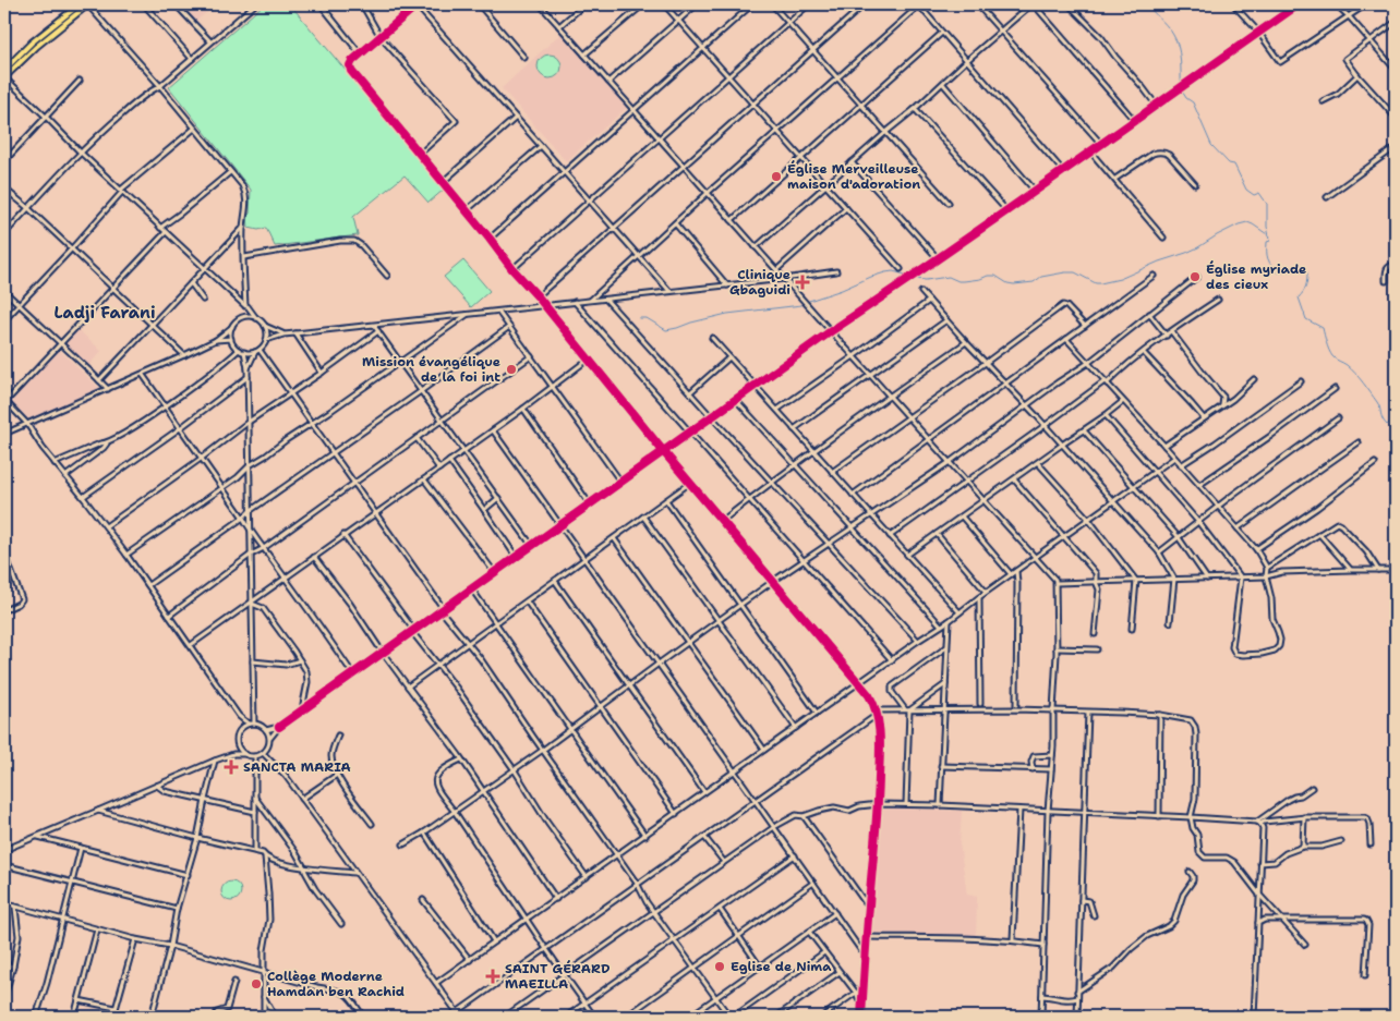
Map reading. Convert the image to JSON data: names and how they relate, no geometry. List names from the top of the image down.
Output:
{
  "districts": ["Ladji Farani"],
  "places": {
    "other": [
      "Église Merveilleuse maison d'adoration",
      "Église myriade des cieux",
      "Mission évangélique de la foi int",
      "Eglise de Nima",
      "Collège Moderne Hamdan ben Rachid"
    ],
    "health": ["Clinique Gbaguidi", "SANCTA MARIA", "SAINT GÉRARD MAEILLA"]
  }
}
